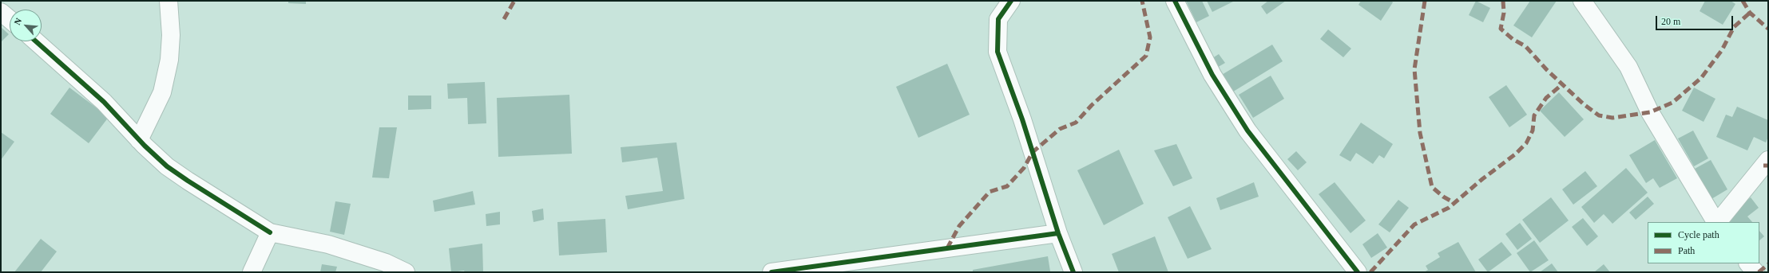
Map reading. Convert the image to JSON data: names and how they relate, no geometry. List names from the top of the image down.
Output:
{
  "legend": ["Cycle path", "Path"],
  "scale_bar": "20 m",
  "north": "top left"
}
